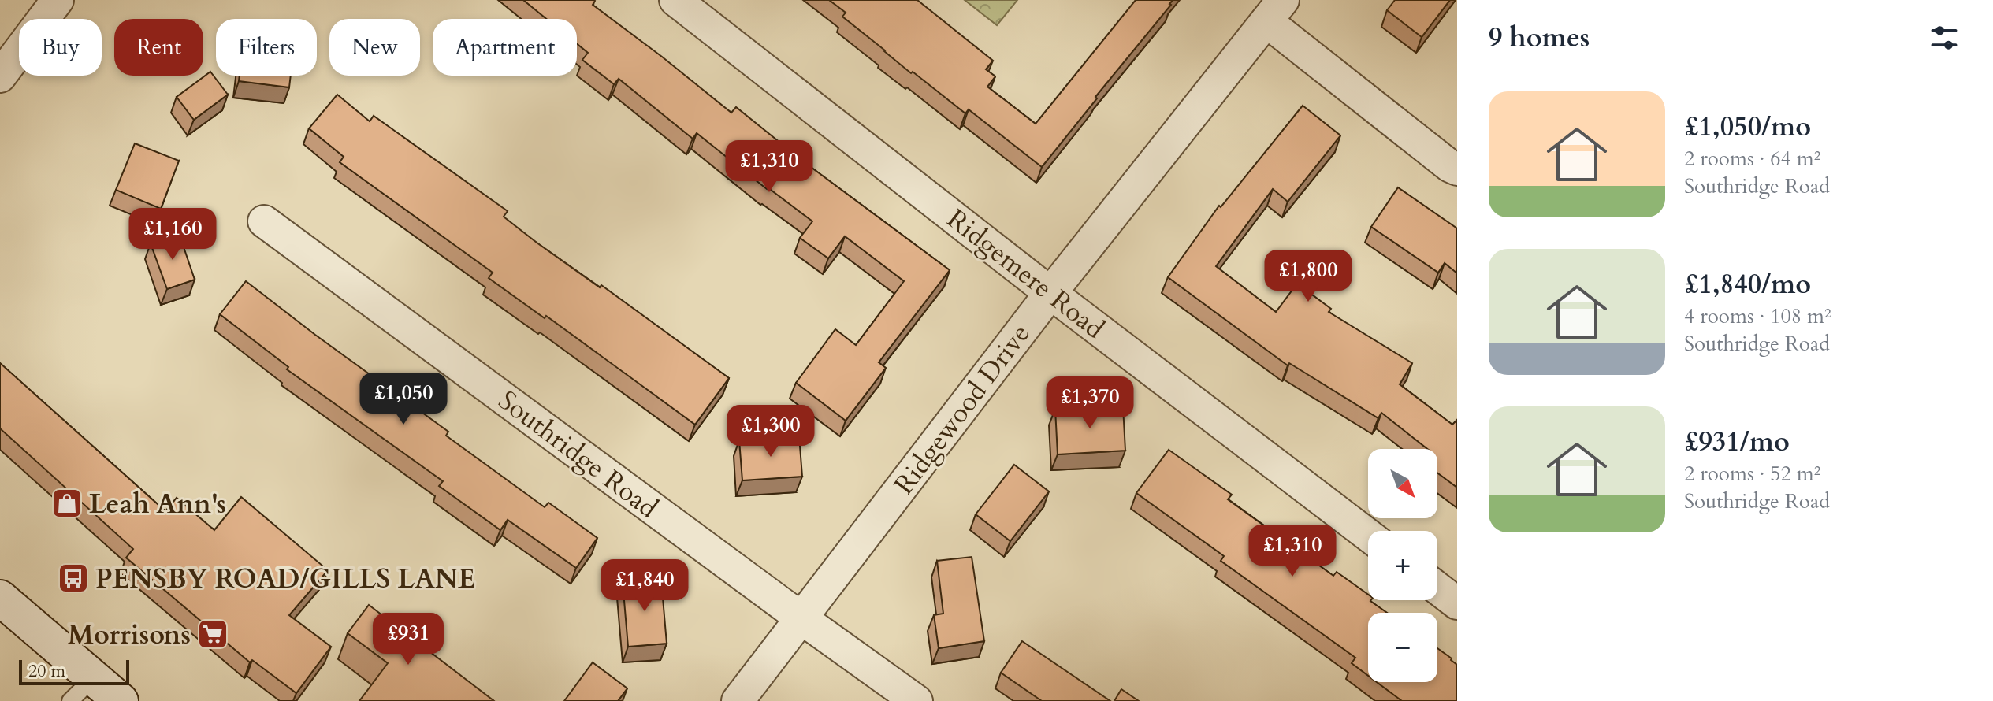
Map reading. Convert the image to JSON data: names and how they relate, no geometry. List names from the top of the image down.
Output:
{
  "streets": {
    "street": ["Ridgemere Road", "Ridgewood Drive", "Southridge Road"]
  },
  "crossings": [
    ["Ridgemere Road", "Ridgewood Drive"],
    ["Ridgewood Drive", "Southridge Road"]
  ],
  "places": {
    "shop": ["Leah Ann's"],
    "bus stop": ["PENSBY ROAD/GILLS LANE"],
    "supermarket": ["Morrisons"]
  },
  "scale_bar": "20 m",
  "north": "bottom right",
  "page": {
    "heading": "9 homes",
    "chip": [
      "Buy",
      "Rent",
      "Filters",
      "New",
      "Apartment"
    ],
    "list": [
      {
        "name": "£1,050/mo",
        "note": "2 rooms · 64 m² · Southridge Road"
      },
      {
        "name": "£1,840/mo",
        "note": "4 rooms · 108 m² · Southridge Road"
      },
      {
        "name": "£931/mo",
        "note": "2 rooms · 52 m² · Southridge Road"
      }
    ],
    "price": [
      "£1,310",
      "£1,160",
      "£1,800",
      "£1,050",
      "£1,370",
      "£1,300",
      "£1,310",
      "£1,840",
      "£931"
    ],
    "map_buttons": ["+", "−"],
    "scale": "20 m"
  }
}
